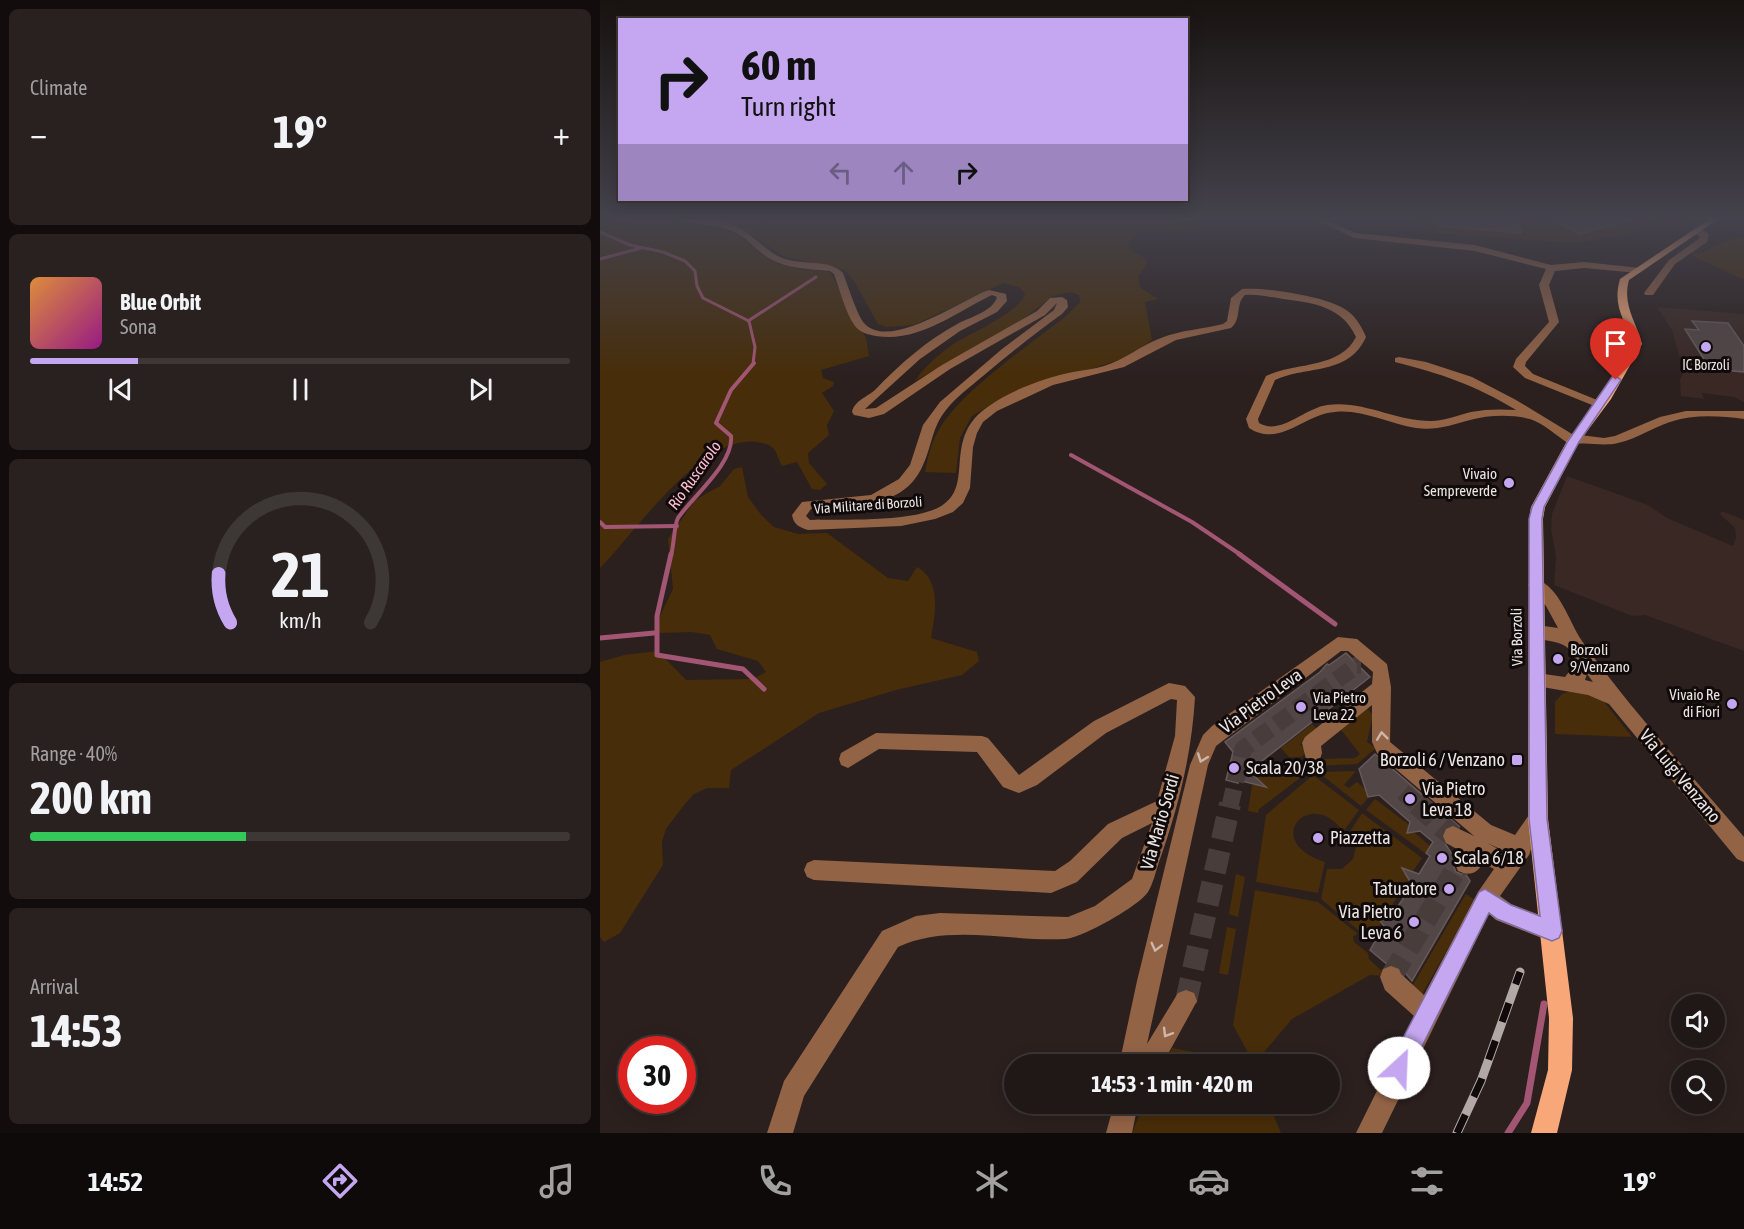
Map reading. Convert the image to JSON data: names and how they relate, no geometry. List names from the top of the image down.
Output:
{
  "streets": {
    "main road": ["Via Borzoli"],
    "street": [
      "Via Militare di Borzoli",
      "Via Pietro Leva",
      "Via Luigi Venzano",
      "Via Mario Sordi"
    ]
  },
  "crossings": [
    ["Via Borzoli", "Via Luigi Venzano"]
  ],
  "one_way": ["Via Pietro Leva"],
  "water": ["Rio Ruscarolo"],
  "places": {
    "other": [
      "IC Borzoli",
      "Vivaio Sempreverde",
      "Borzoli 9/Venzano",
      "Vivaio Re di Fiori",
      "Via Pietro Leva 22",
      "Scala 20/38",
      "Via Pietro Leva 18",
      "Piazzetta",
      "Scala 6/18",
      "Tatuatore",
      "Via Pietro Leva 6"
    ],
    "transit": ["Borzoli 6 / Venzano"]
  },
  "page": {
    "tile": [
      "Climate",
      ["Range · 40%", "200 km"],
      ["Arrival", "14:53"]
    ],
    "turn": ["60 m", "Turn right"],
    "heat": ["−", "19°", "+"],
    "song": ["Blue Orbit", "Sona"],
    "limit": "30",
    "trip": "14:53 · 1 min · 420 m",
    "tabs": ["14:52", "19°"],
    "gauge": ["21", "km/h"]
  }
}
